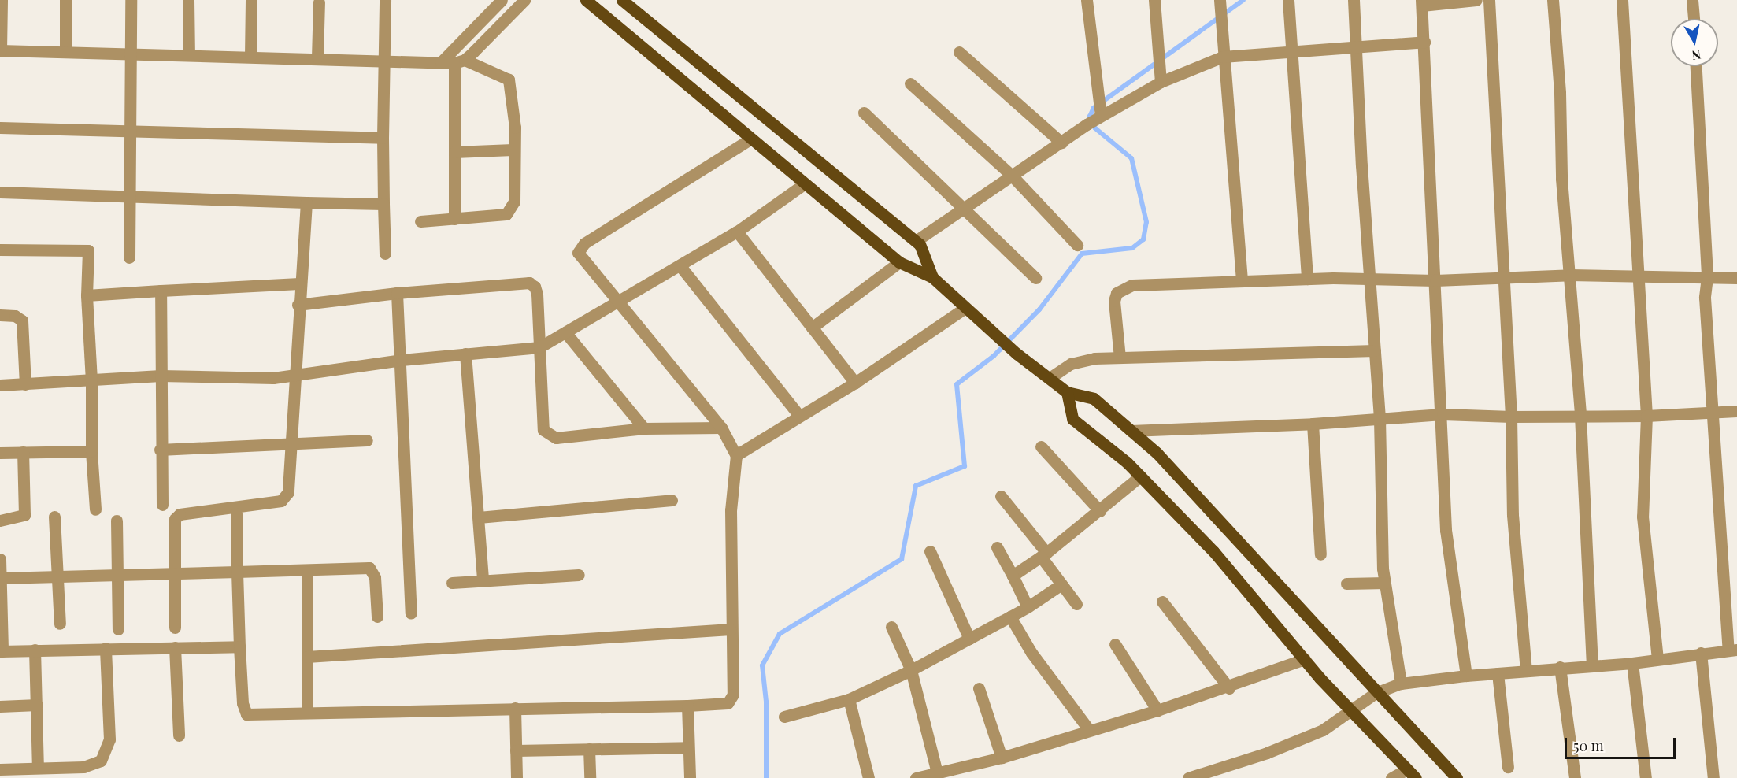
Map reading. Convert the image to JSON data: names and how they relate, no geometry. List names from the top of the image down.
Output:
{
  "scale_bar": "50 m",
  "north": "bottom"
}
